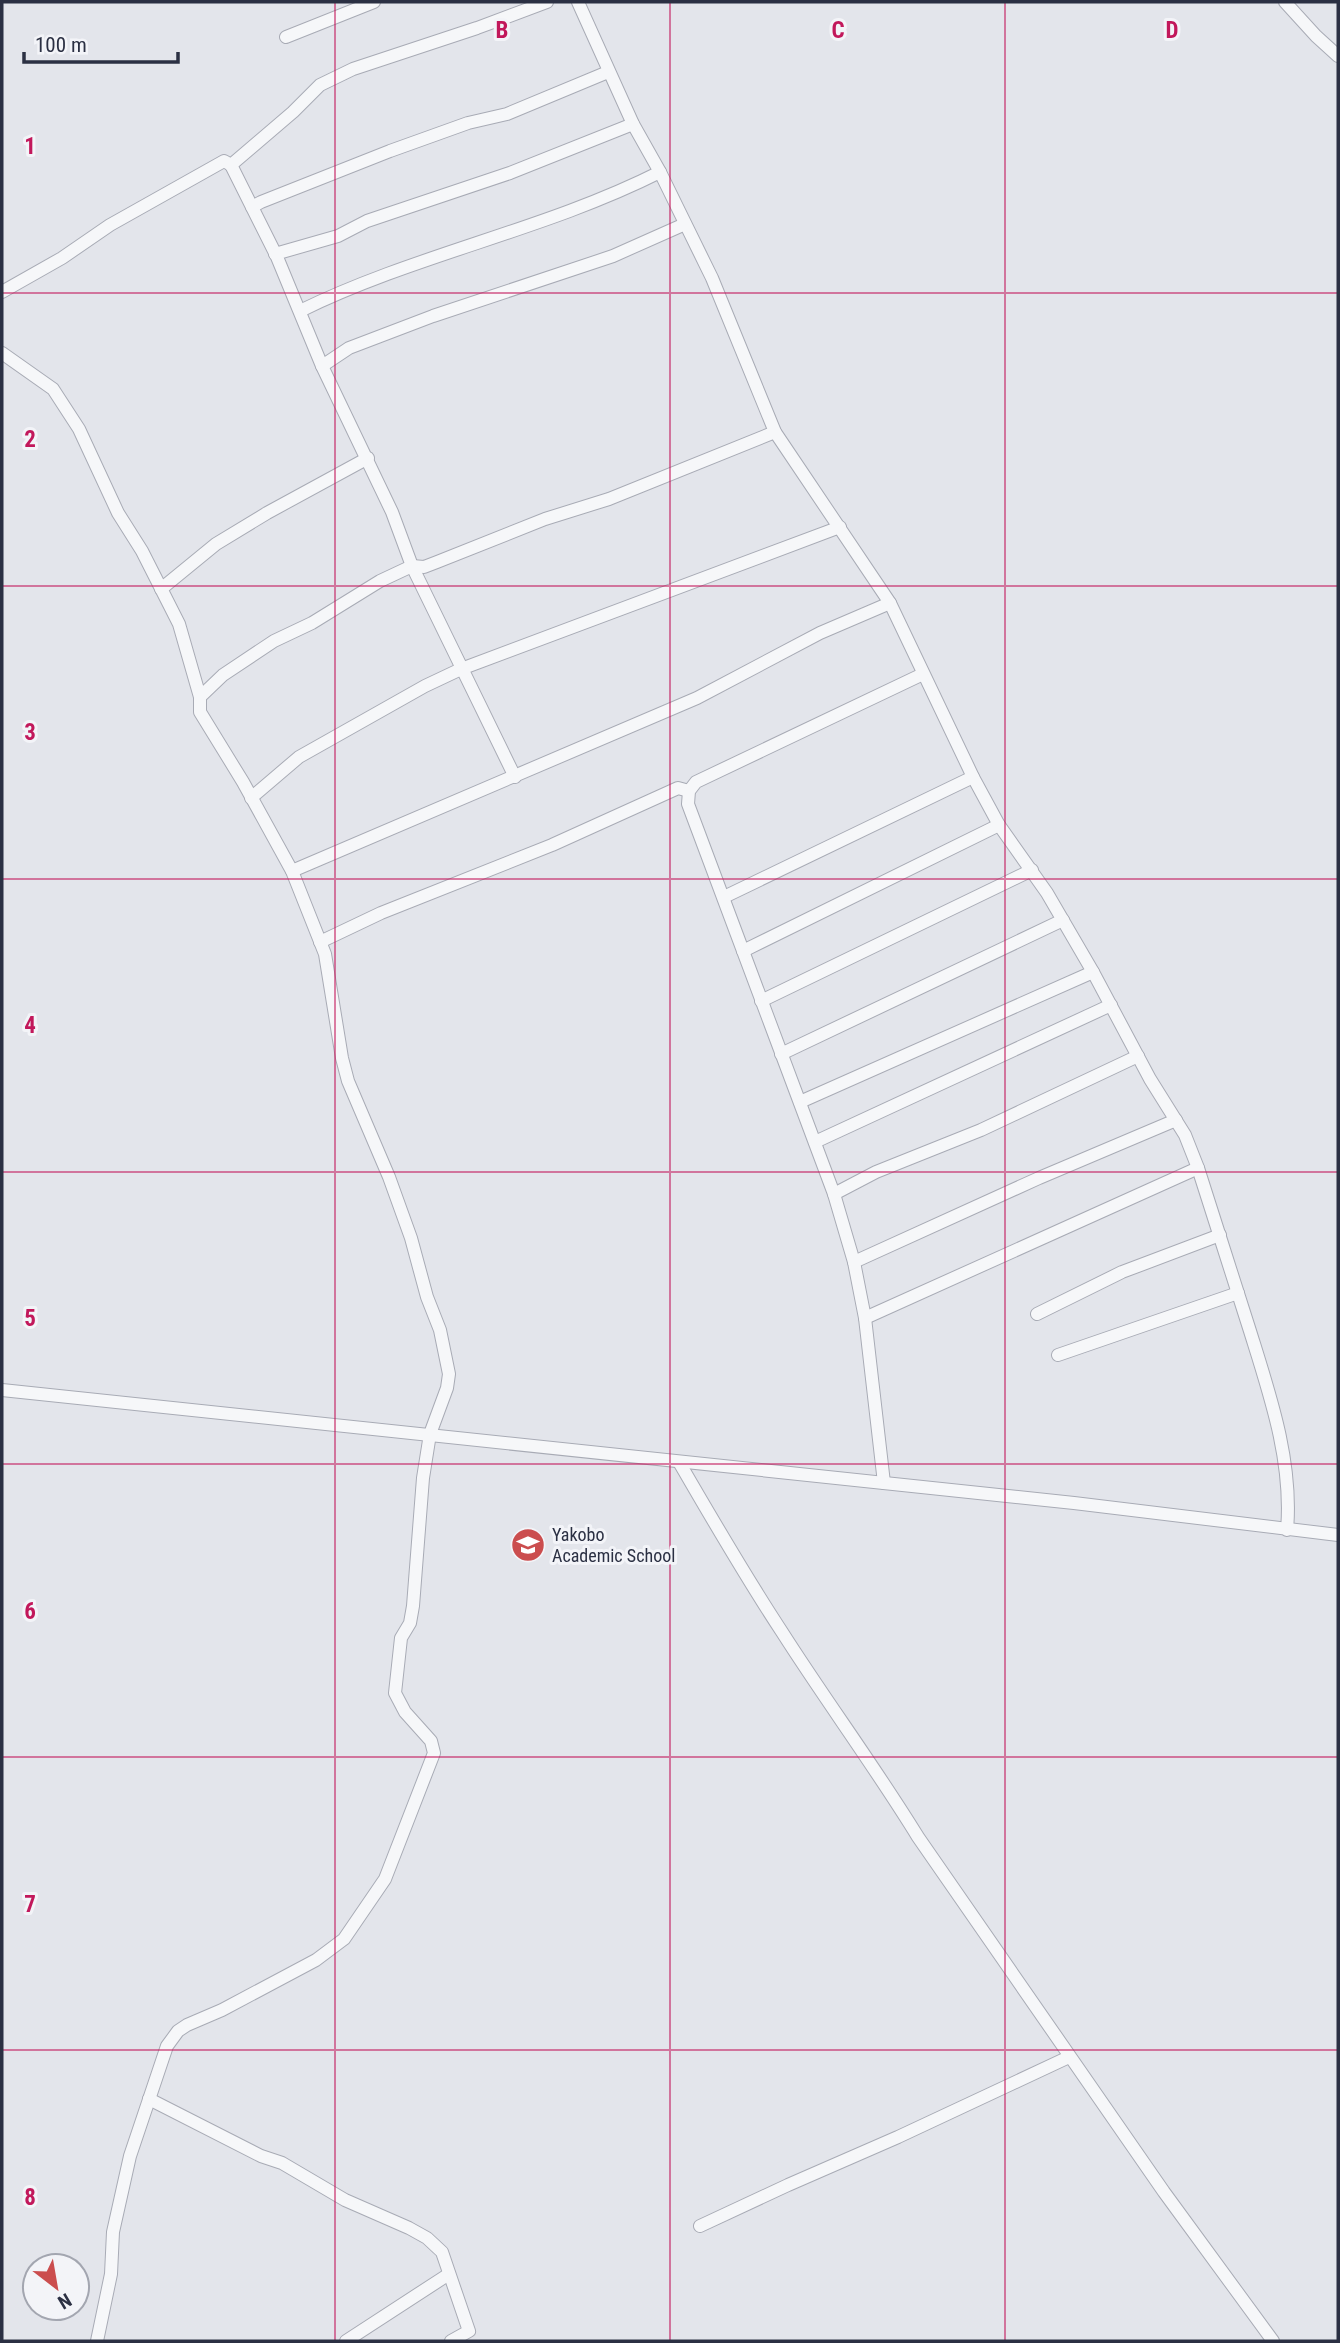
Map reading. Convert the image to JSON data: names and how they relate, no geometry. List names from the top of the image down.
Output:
{
  "places": {
    "school or university": ["Yakobo Academic School"]
  },
  "scale_bar": "100 m",
  "north": "bottom right",
  "grid": {
    "columns": ["B", "C", "D"],
    "rows": [
      "1",
      "2",
      "3",
      "4",
      "5",
      "6",
      "7",
      "8"
    ]
  }
}
